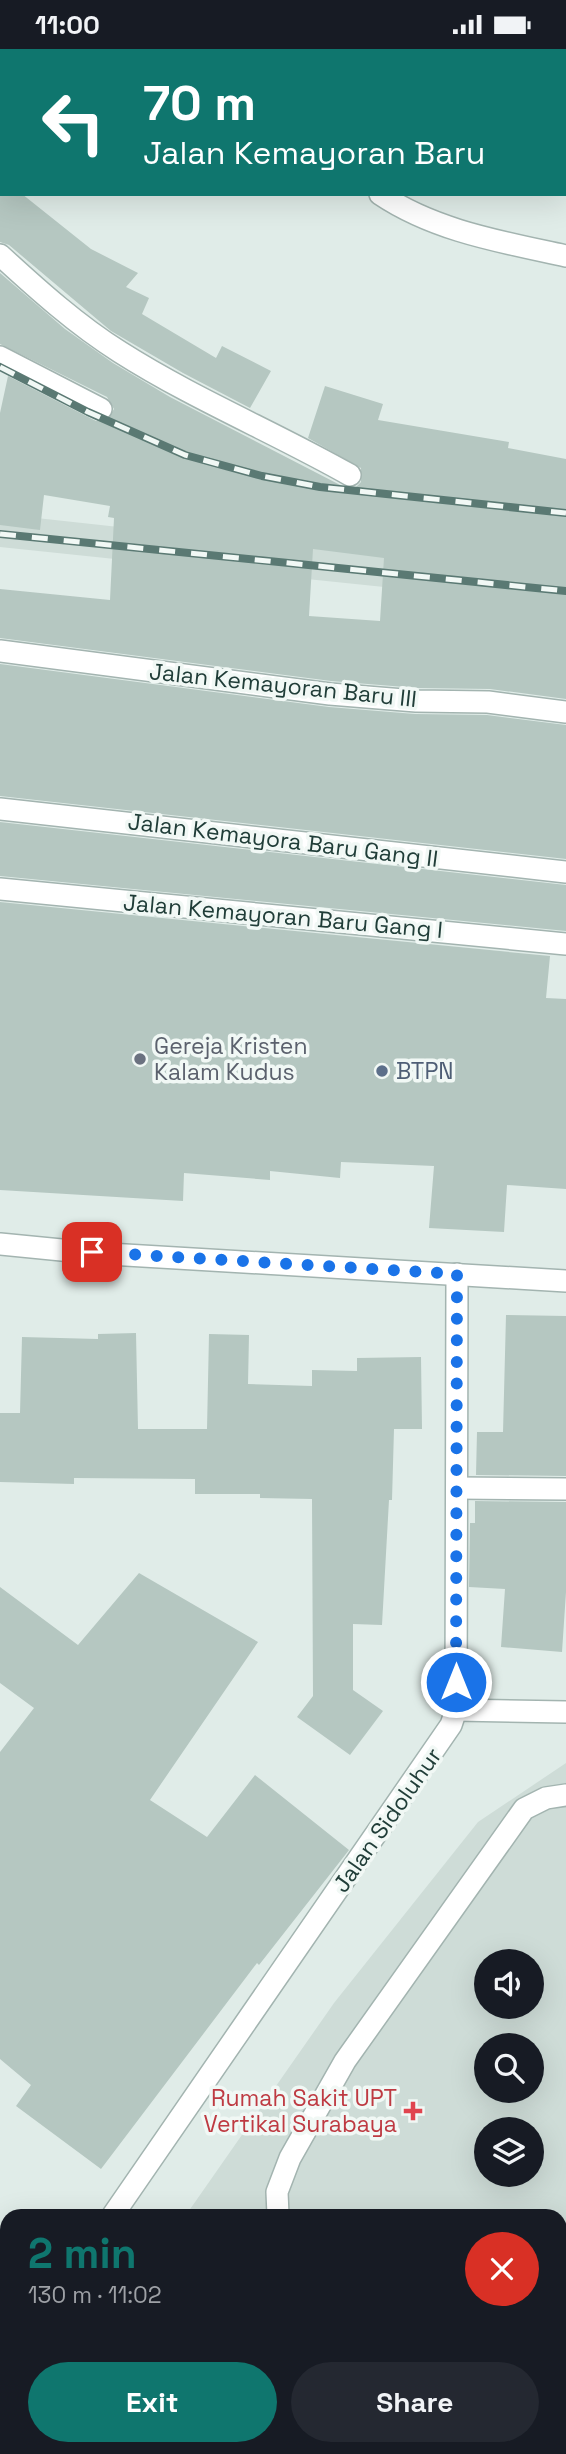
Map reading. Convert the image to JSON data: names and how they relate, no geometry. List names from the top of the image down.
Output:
{
  "streets": {
    "street": [
      "Jalan Kemayoran Baru III",
      "Jalan Kemayora Baru Gang II",
      "Jalan Kemayoran Baru Gang I",
      "Jalan Sidoluhur"
    ]
  },
  "places": {
    "other": ["Gereja Kristen Kalam Kudus", "BTPN"],
    "health": ["Rumah Sakit UPT Vertikal Surabaya"]
  },
  "page": {
    "status": "11:00",
    "turn": ["70 m", "Jalan Kemayoran Baru"],
    "heading": ["2 min", "130 m · 11:02"],
    "buttons": ["Exit", "Share"]
  }
}
